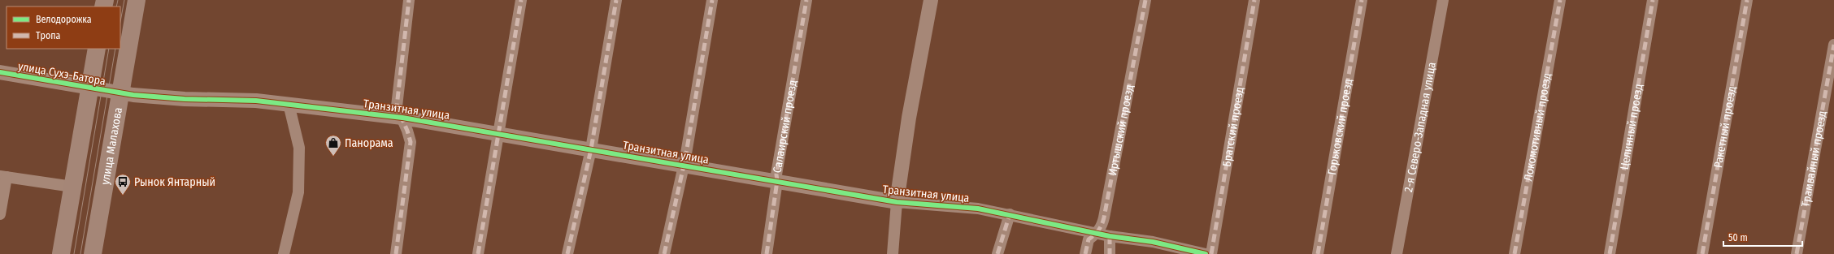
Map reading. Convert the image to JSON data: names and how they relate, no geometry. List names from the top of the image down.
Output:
{
  "streets": {
    "main road": ["улица Малахова"],
    "street": [
      "улица Сухэ-Батора",
      "Транзитная улица",
      "Салаирский проезд",
      "Братский проезд",
      "Горьковский проезд",
      "Локомотивный проезд",
      "Ракетный проезд",
      "2-я Северо-Западная улица",
      "Целинный проезд",
      "Иртышский проезд",
      "Трамвайный проезд"
    ]
  },
  "crossings": [
    ["улица Сухэ-Батора", "Транзитная улица"],
    ["улица Сухэ-Батора", "улица Малахова"],
    ["Транзитная улица", "Салаирский проезд"],
    ["Транзитная улица", "Иртышский проезд"],
    ["Транзитная улица", "улица Малахова"]
  ],
  "places": {
    "shop": ["Панорама"],
    "bus stop": ["Рынок Янтарный"]
  },
  "legend": ["Велодорожка", "Тропа"],
  "scale_bar": "50 m"
}
